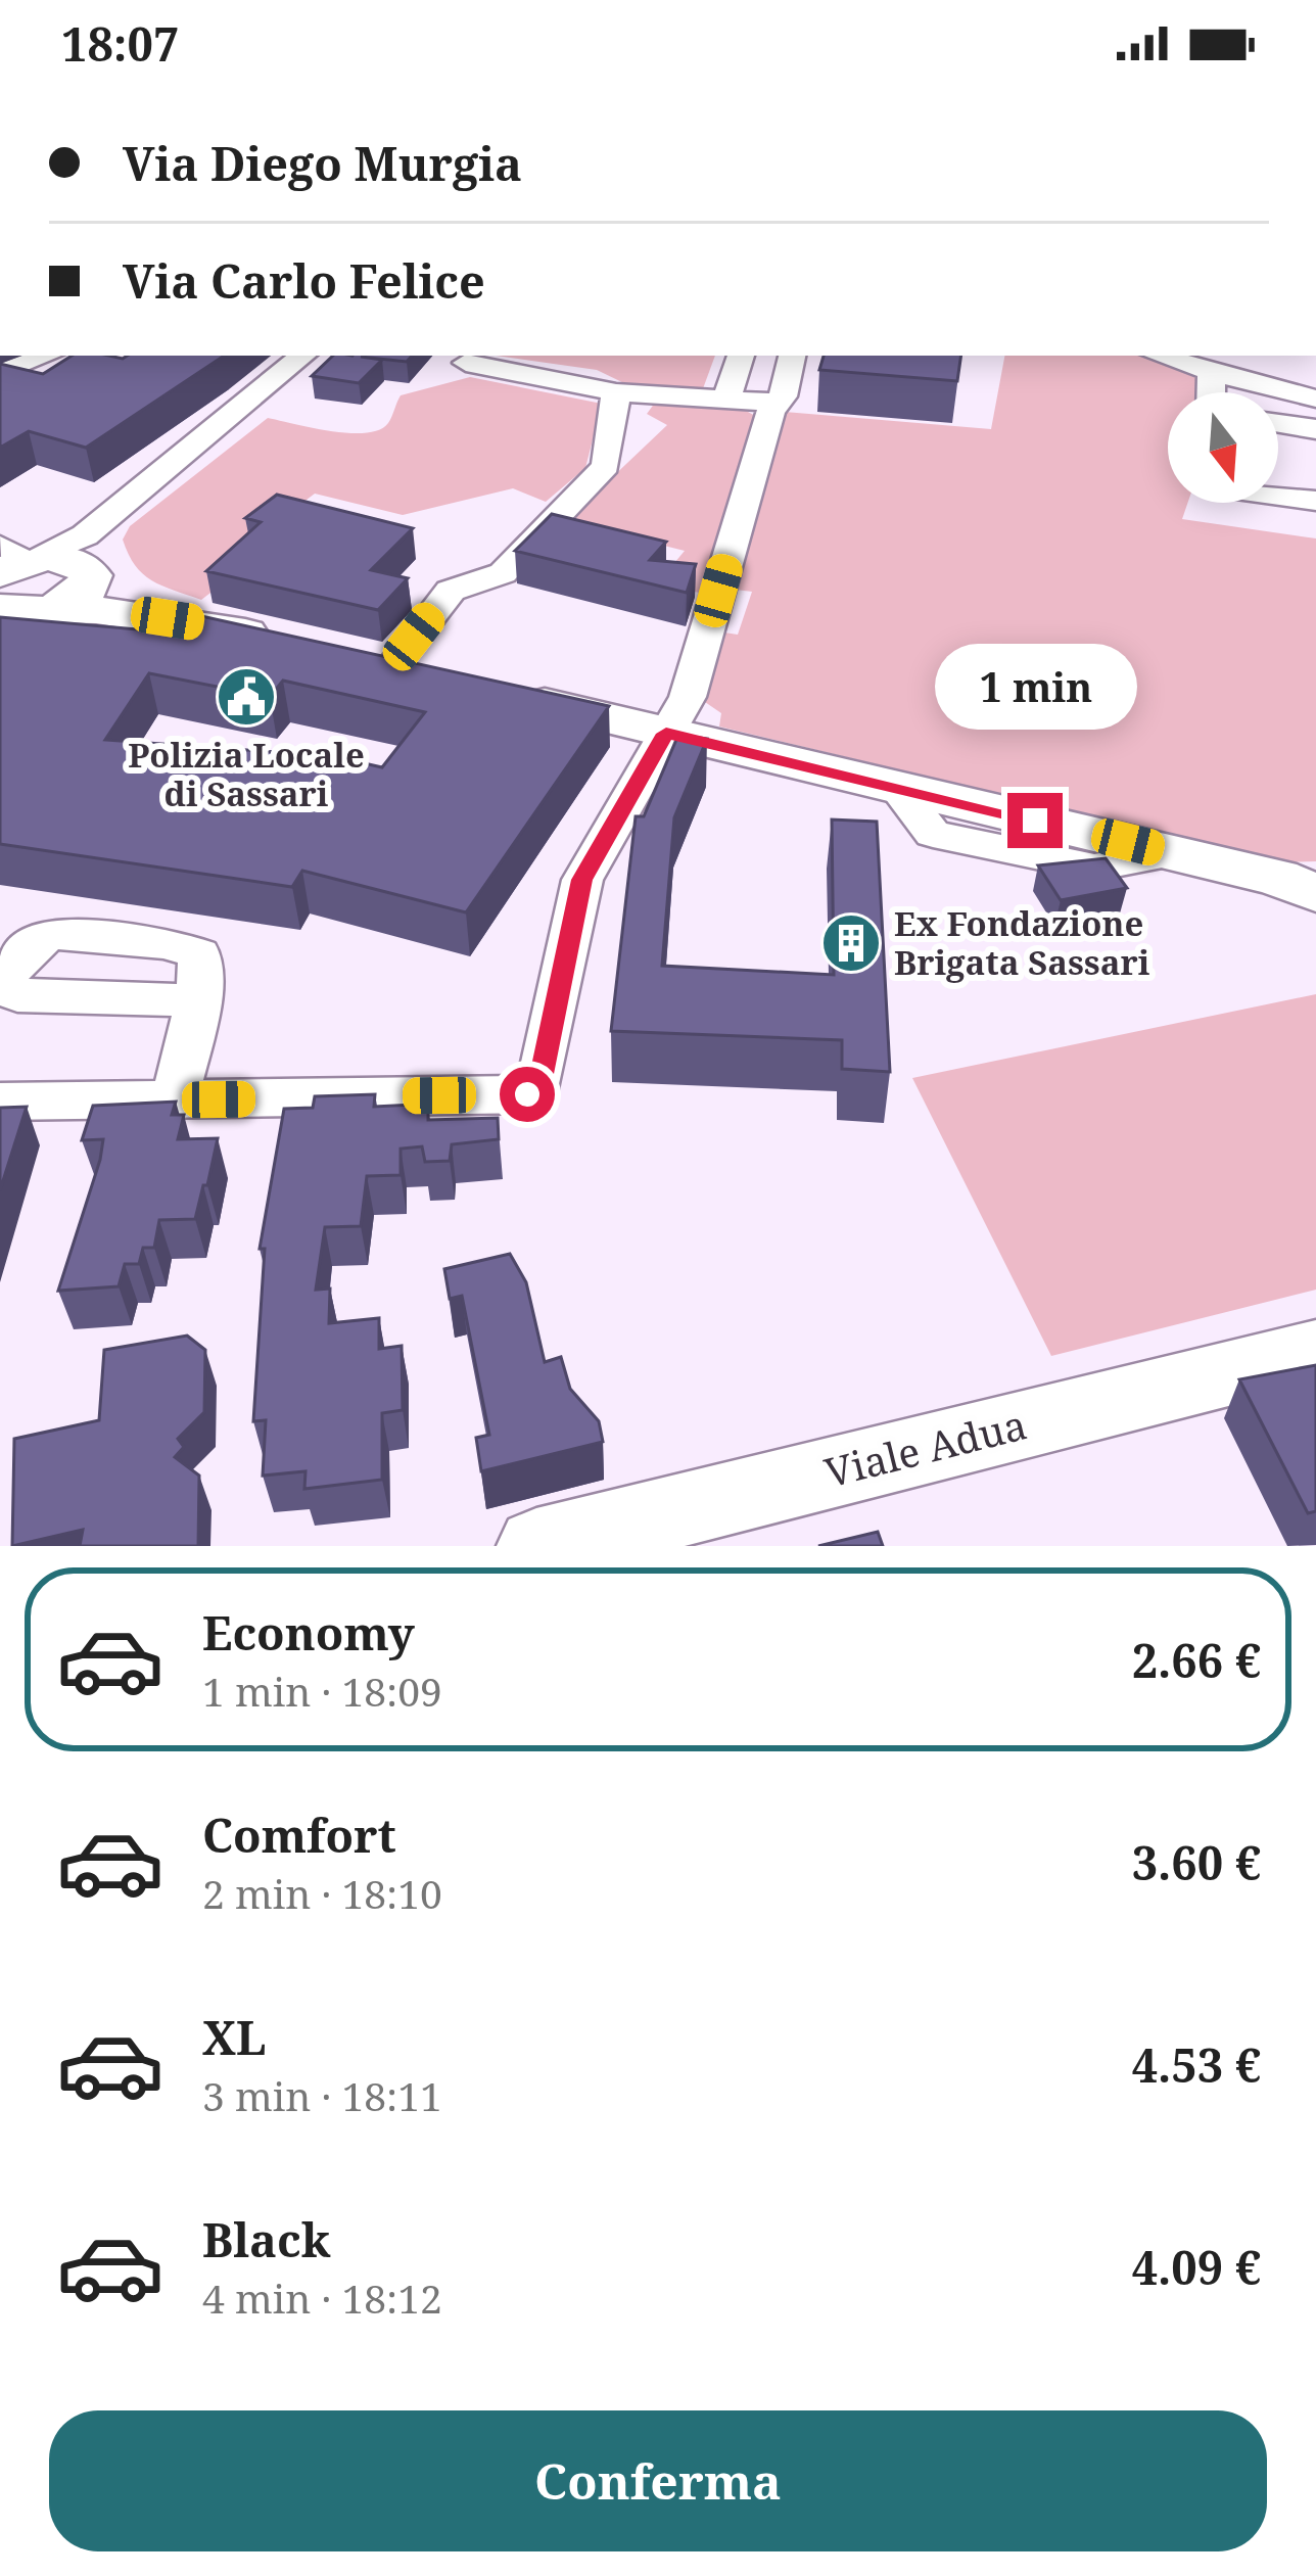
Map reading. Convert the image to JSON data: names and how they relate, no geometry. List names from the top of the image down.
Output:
{
  "streets": {
    "main road": ["Viale Adua"]
  },
  "places": {
    "public building": ["Polizia Locale di Sassari"],
    "building": ["Ex Fondazione Brigata Sassari"]
  },
  "north": "bottom",
  "page": {
    "status": "18:07",
    "banner": ["Via Diego Murgia", "Via Carlo Felice"],
    "bubble": "1 min",
    "list": [
      {
        "name": "Economy",
        "note": "1 min · 18:09",
        "value": "2.66 €"
      },
      {
        "name": "Comfort",
        "note": "2 min · 18:10",
        "value": "3.60 €"
      },
      {
        "name": "XL",
        "note": "3 min · 18:11",
        "value": "4.53 €"
      },
      {
        "name": "Black",
        "note": "4 min · 18:12",
        "value": "4.09 €"
      }
    ],
    "buttons": "Conferma"
  }
}
